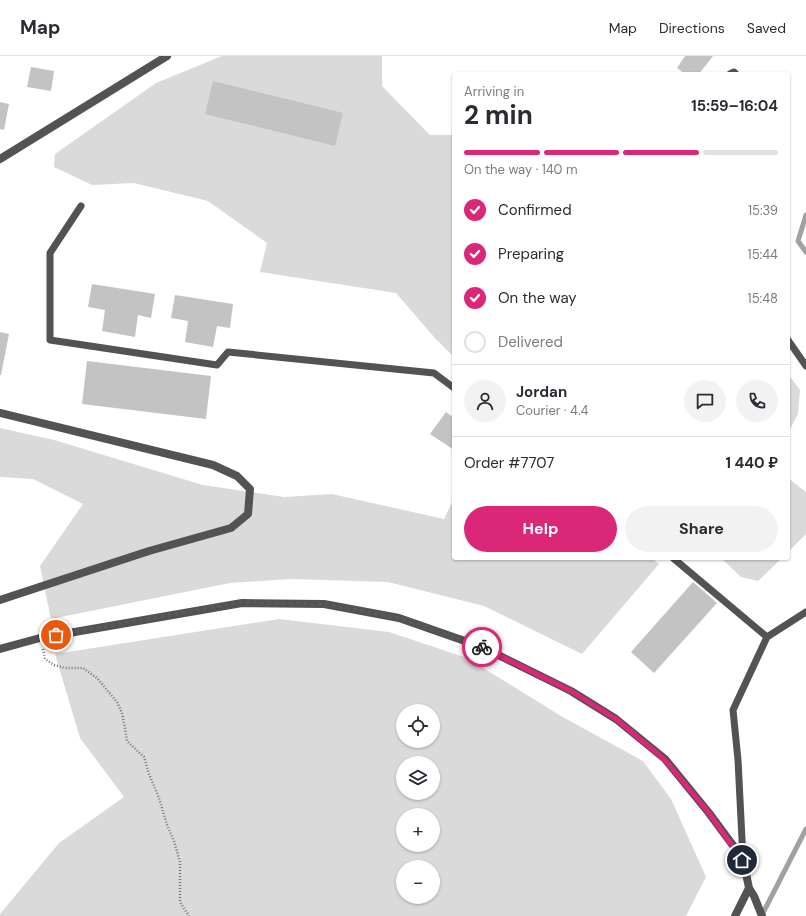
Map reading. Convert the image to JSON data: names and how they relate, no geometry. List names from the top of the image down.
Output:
{
  "page": {
    "header": "Map",
    "nav": ["Map", "Directions", "Saved"],
    "heading": ["2 min", "Arriving in", "15:59–16:04"],
    "panel": [
      "Jordan",
      "Courier · 4.4",
      "Order #7707",
      "1 440 ₽"
    ],
    "bar": "On the way · 140 m",
    "list": [
      ["Confirmed", "15:39"],
      ["Preparing", "15:44"],
      ["On the way", "15:48"],
      "Delivered"
    ],
    "buttons": ["Help", "Share"],
    "map_buttons": ["+", "−"]
  }
}
